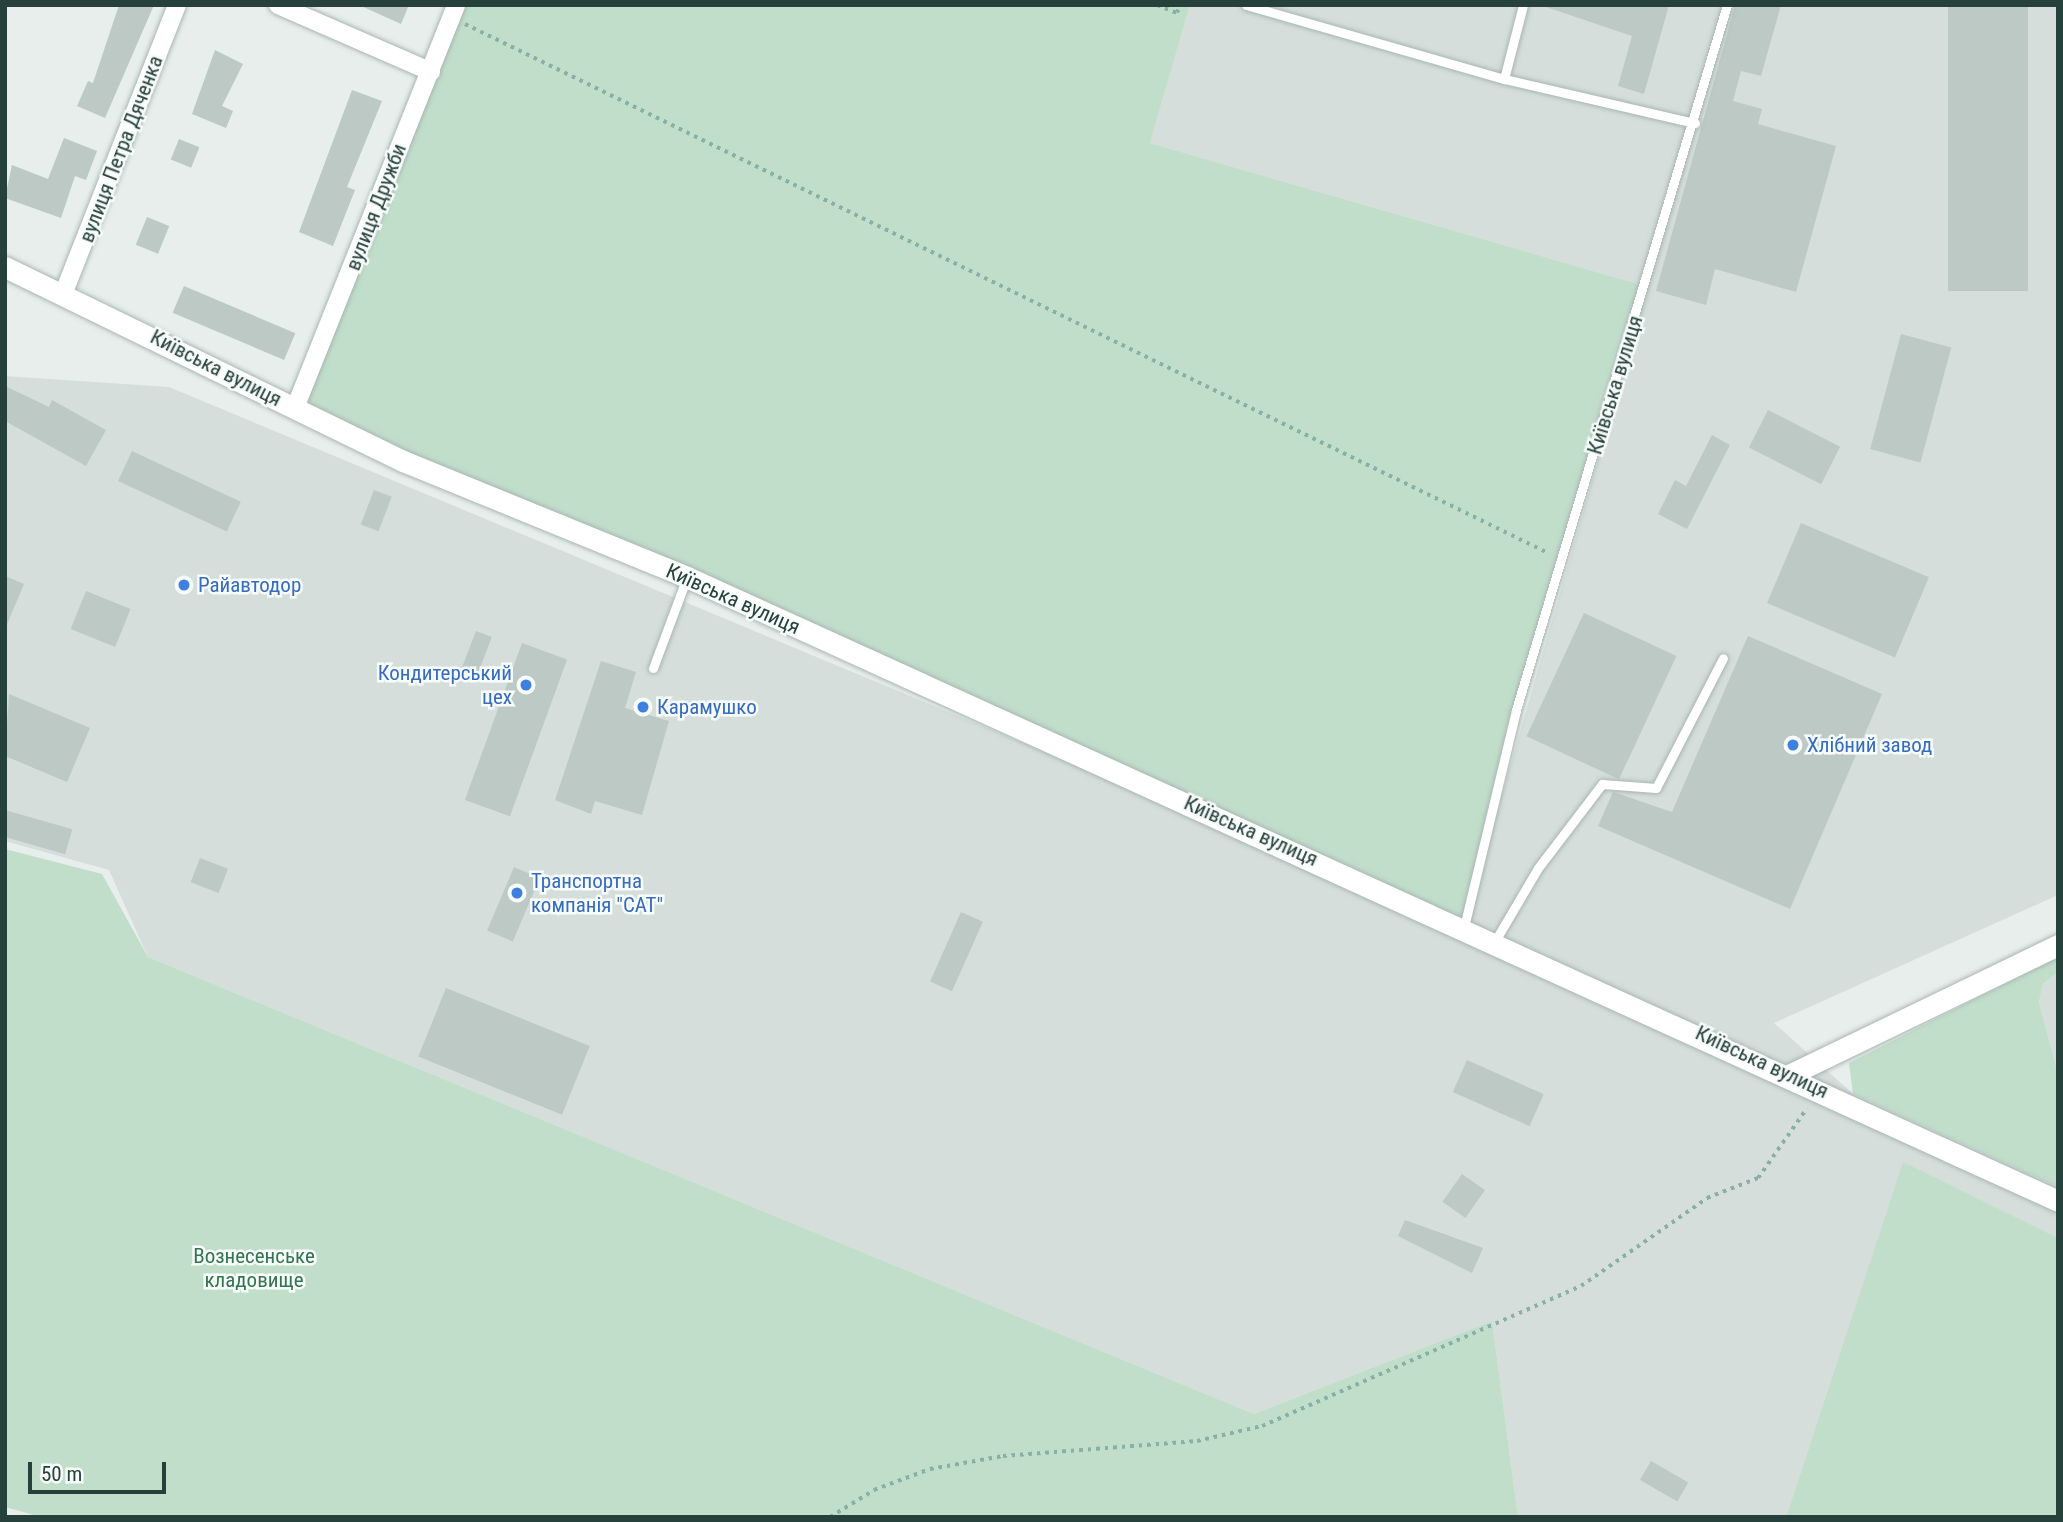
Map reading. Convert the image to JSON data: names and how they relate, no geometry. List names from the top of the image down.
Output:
{
  "streets": {
    "main road": ["Київська вулиця"],
    "street": ["вулиця Петра Дяченка", "вулиця Дружби"]
  },
  "crossings": [
    ["вулиця Петра Дяченка", "Київська вулиця"],
    ["вулиця Дружби", "Київська вулиця"]
  ],
  "parks": ["Вознесенське кладовище"],
  "places": [
    "Райавтодор",
    "Кондитерський цех",
    "Карамушко",
    "Хлібний завод",
    "Транспортна компанія \"САТ\""
  ],
  "scale_bar": "50 m"
}
